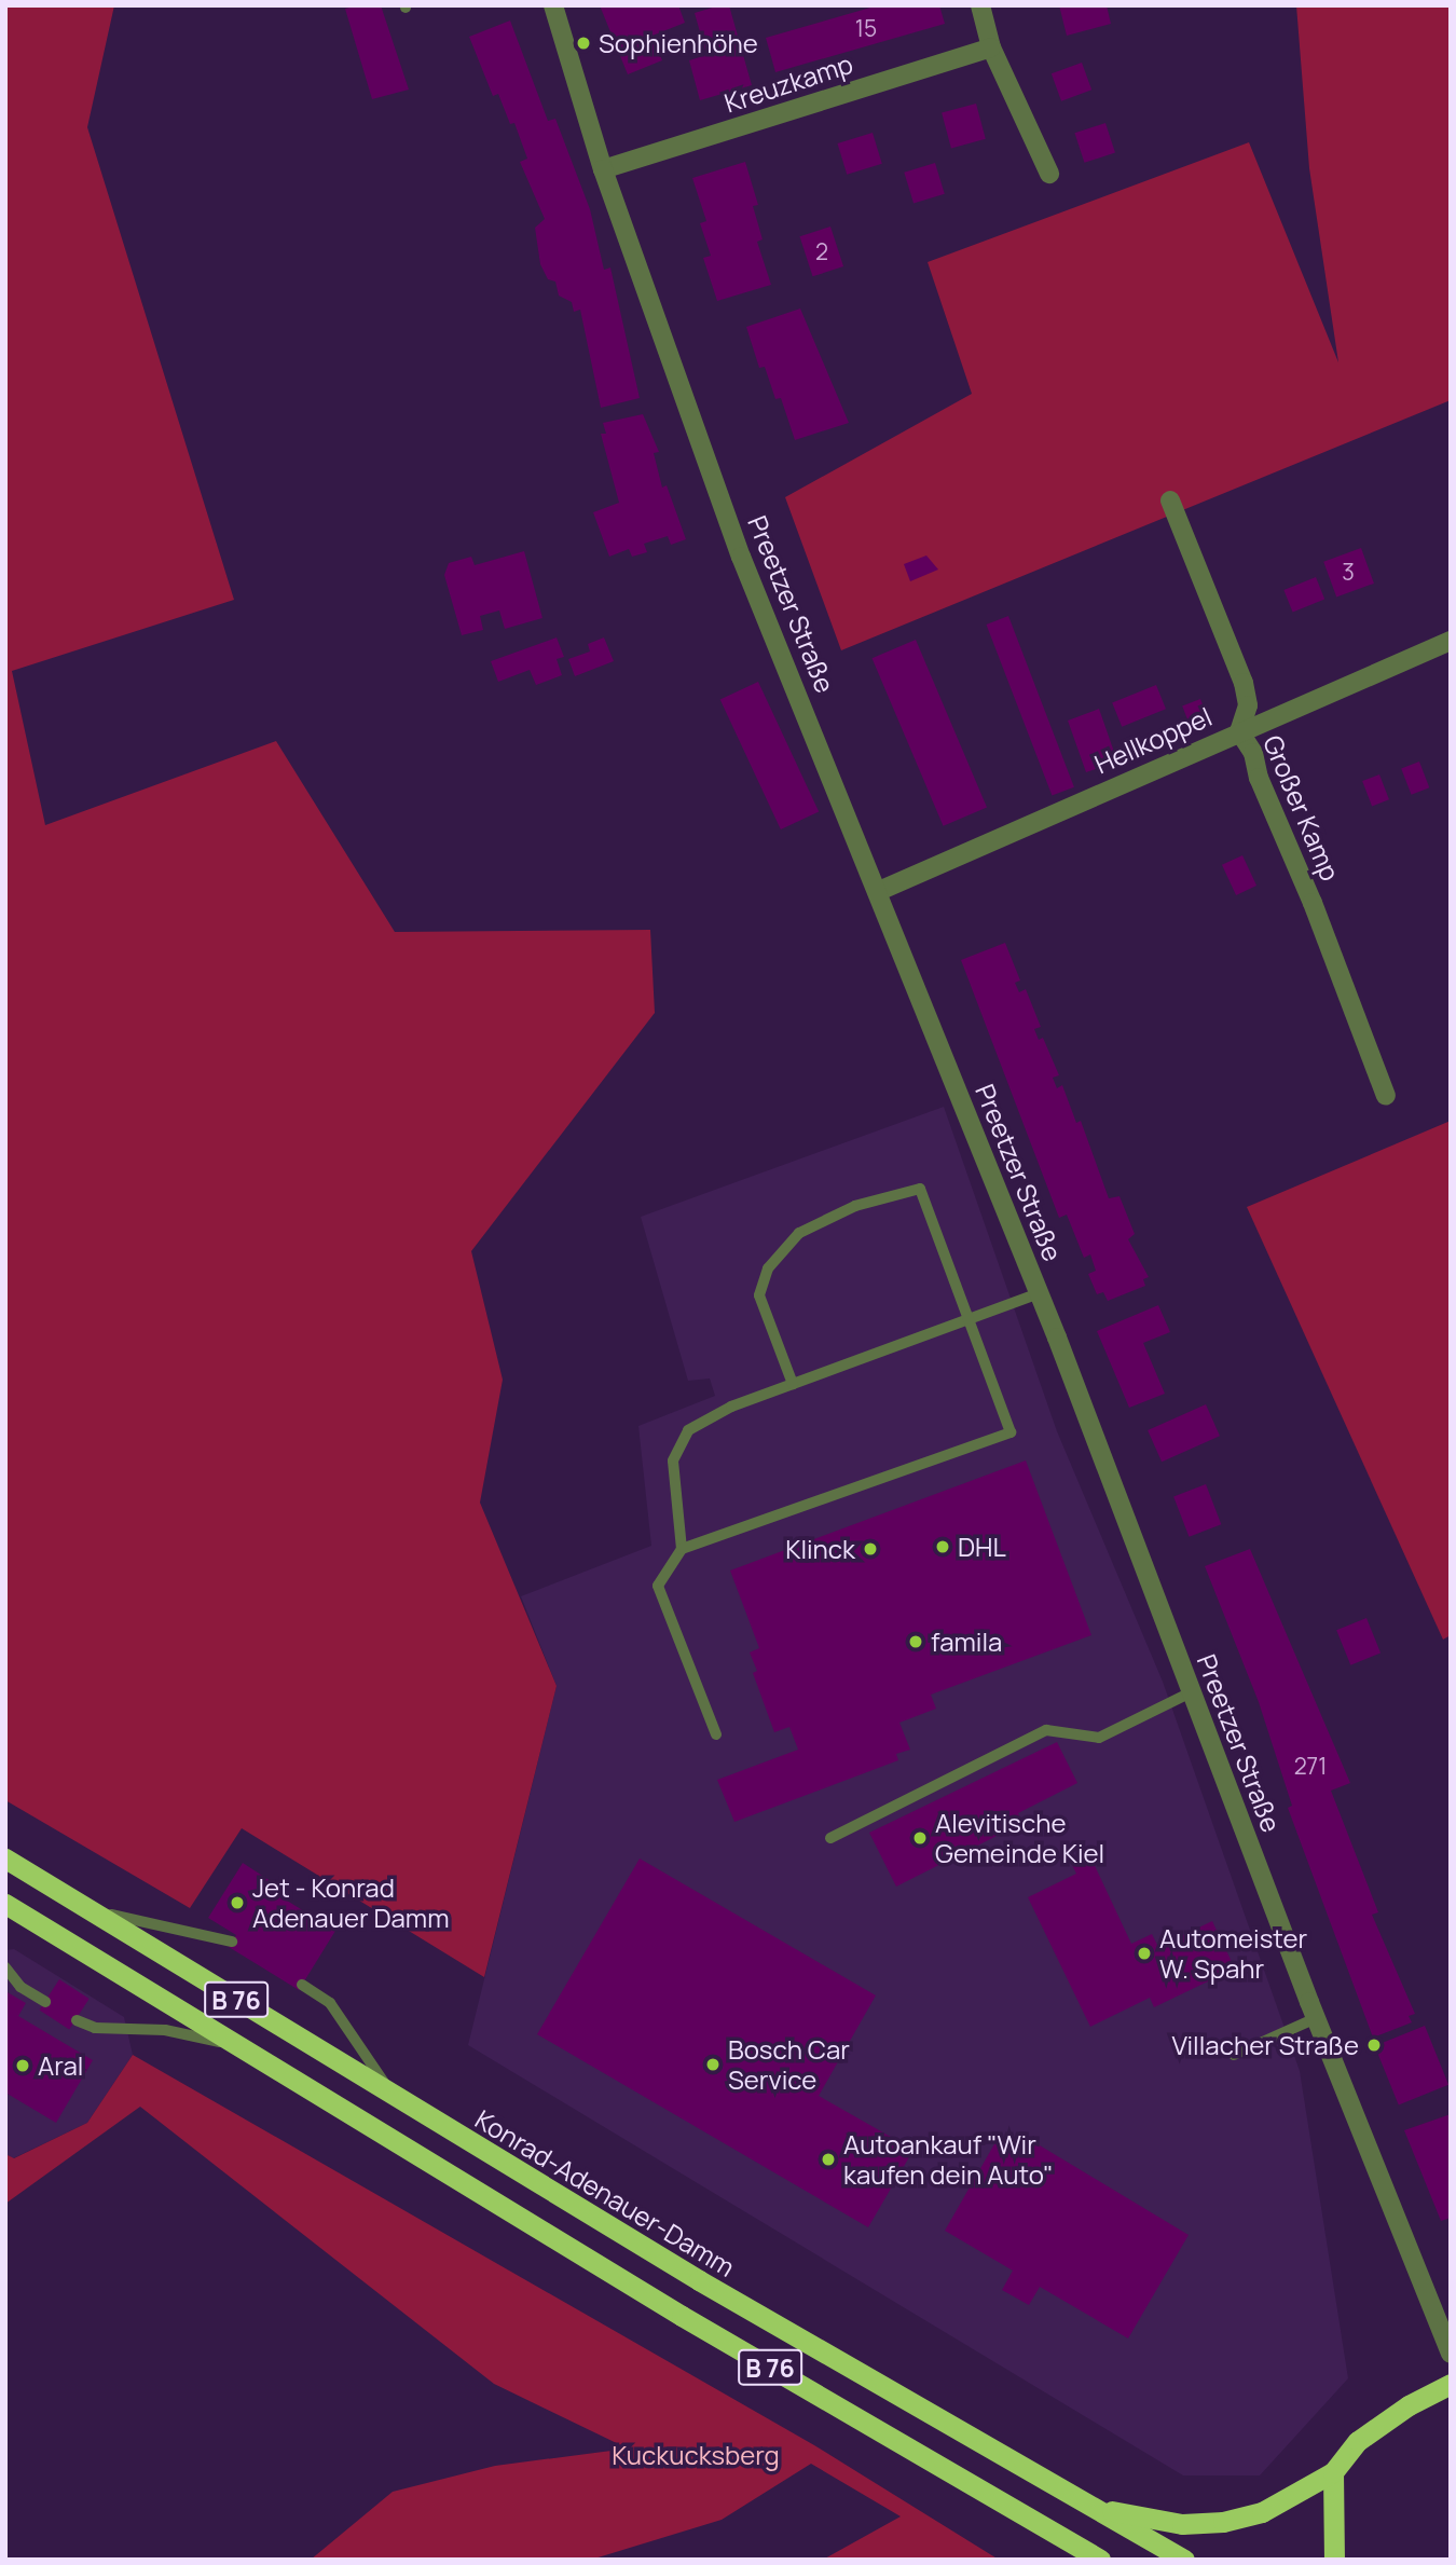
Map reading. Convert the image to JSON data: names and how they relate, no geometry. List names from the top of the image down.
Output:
{
  "streets": {
    "highway": ["B 76", "Konrad-Adenauer-Damm"],
    "street": [
      "Kreuzkamp",
      "Preetzer Straße",
      "Hellkoppel",
      "Großer Kamp"
    ]
  },
  "crossings": [
    ["Kreuzkamp", "Preetzer Straße"],
    ["Preetzer Straße", "Hellkoppel"],
    ["Hellkoppel", "Großer Kamp"]
  ],
  "parks": ["Kuckucksberg"],
  "places": [
    "Sophienhöhe",
    "DHL",
    "Klinck",
    "famila",
    "Alevitische Gemeinde Kiel",
    "Jet - Konrad Adenauer Damm",
    "Automeister W. Spahr",
    "Villacher Straße",
    "Bosch Car Service",
    "Aral",
    "Autoankauf \"Wir kaufen dein Auto\""
  ],
  "house_numbers": [
    "15",
    "2",
    "3",
    "271"
  ]
}
